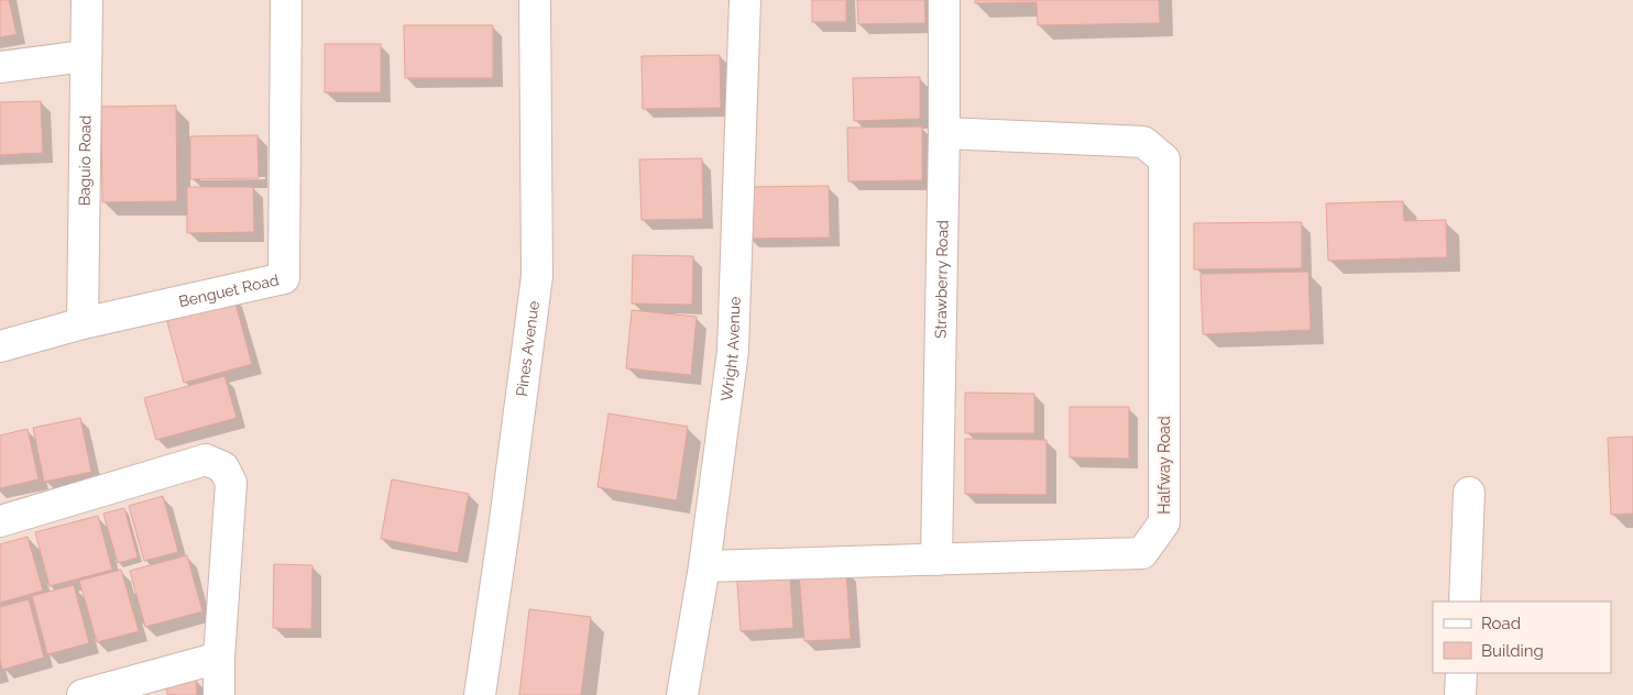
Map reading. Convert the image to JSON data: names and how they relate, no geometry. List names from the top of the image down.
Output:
{
  "streets": {
    "street": [
      "Baguio Road",
      "Strawberry Road",
      "Benguet Road",
      "Pines Avenue",
      "Wright Avenue",
      "Halfway Road"
    ]
  },
  "crossings": [
    ["Baguio Road", "Benguet Road"],
    ["Strawberry Road", "Halfway Road"],
    ["Wright Avenue", "Halfway Road"]
  ],
  "legend": ["Road", "Building"]
}
